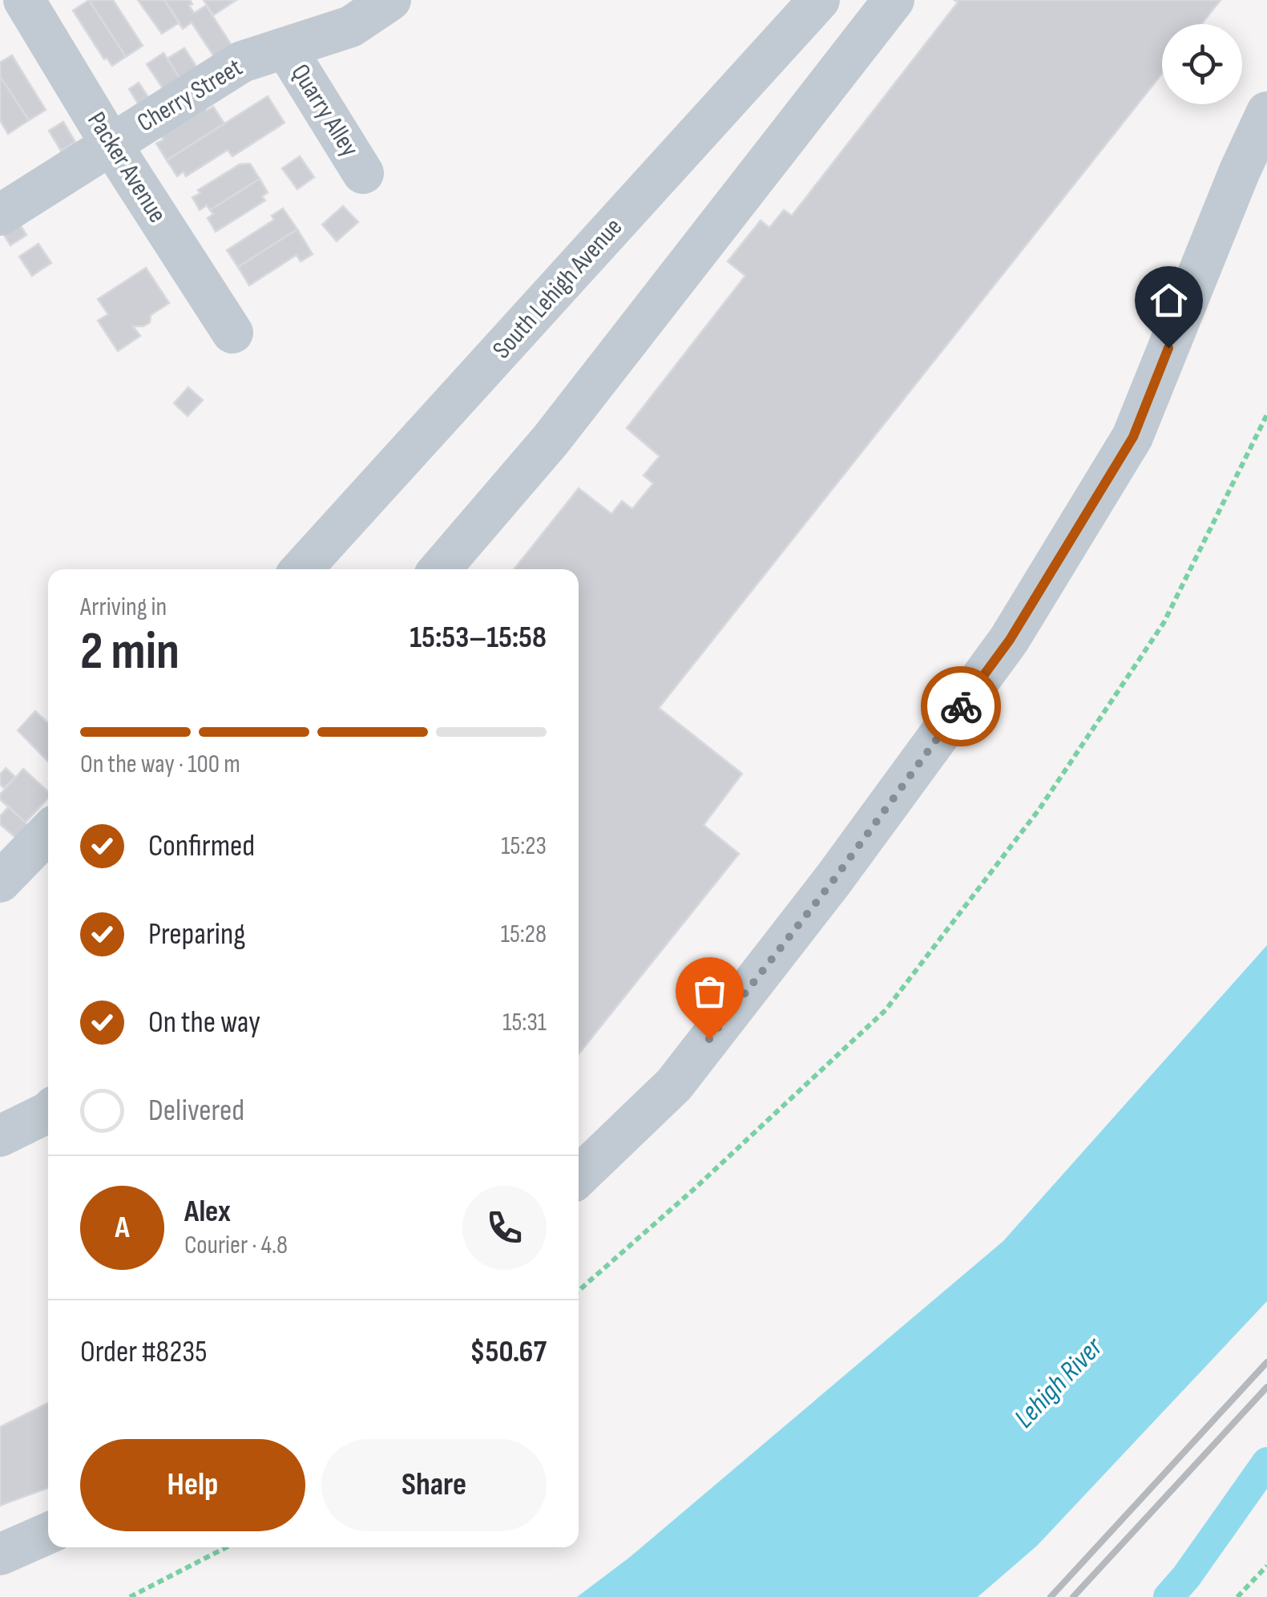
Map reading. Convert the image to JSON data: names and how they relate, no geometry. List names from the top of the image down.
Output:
{
  "streets": {
    "street": [
      "Cherry Street",
      "Quarry Alley",
      "Packer Avenue",
      "South Lehigh Avenue"
    ]
  },
  "crossings": [
    ["Cherry Street", "Quarry Alley"],
    ["Cherry Street", "Packer Avenue"]
  ],
  "water": ["Lehigh River"],
  "page": {
    "heading": ["2 min", "Arriving in", "15:53–15:58"],
    "panel": [
      "Alex",
      "Courier · 4.8",
      "Order #8235",
      "$50.67"
    ],
    "bar": "On the way · 100 m",
    "list": [
      ["Confirmed", "15:23"],
      ["Preparing", "15:28"],
      ["On the way", "15:31"],
      "Delivered"
    ],
    "round": "A",
    "buttons": ["Help", "Share"]
  }
}
